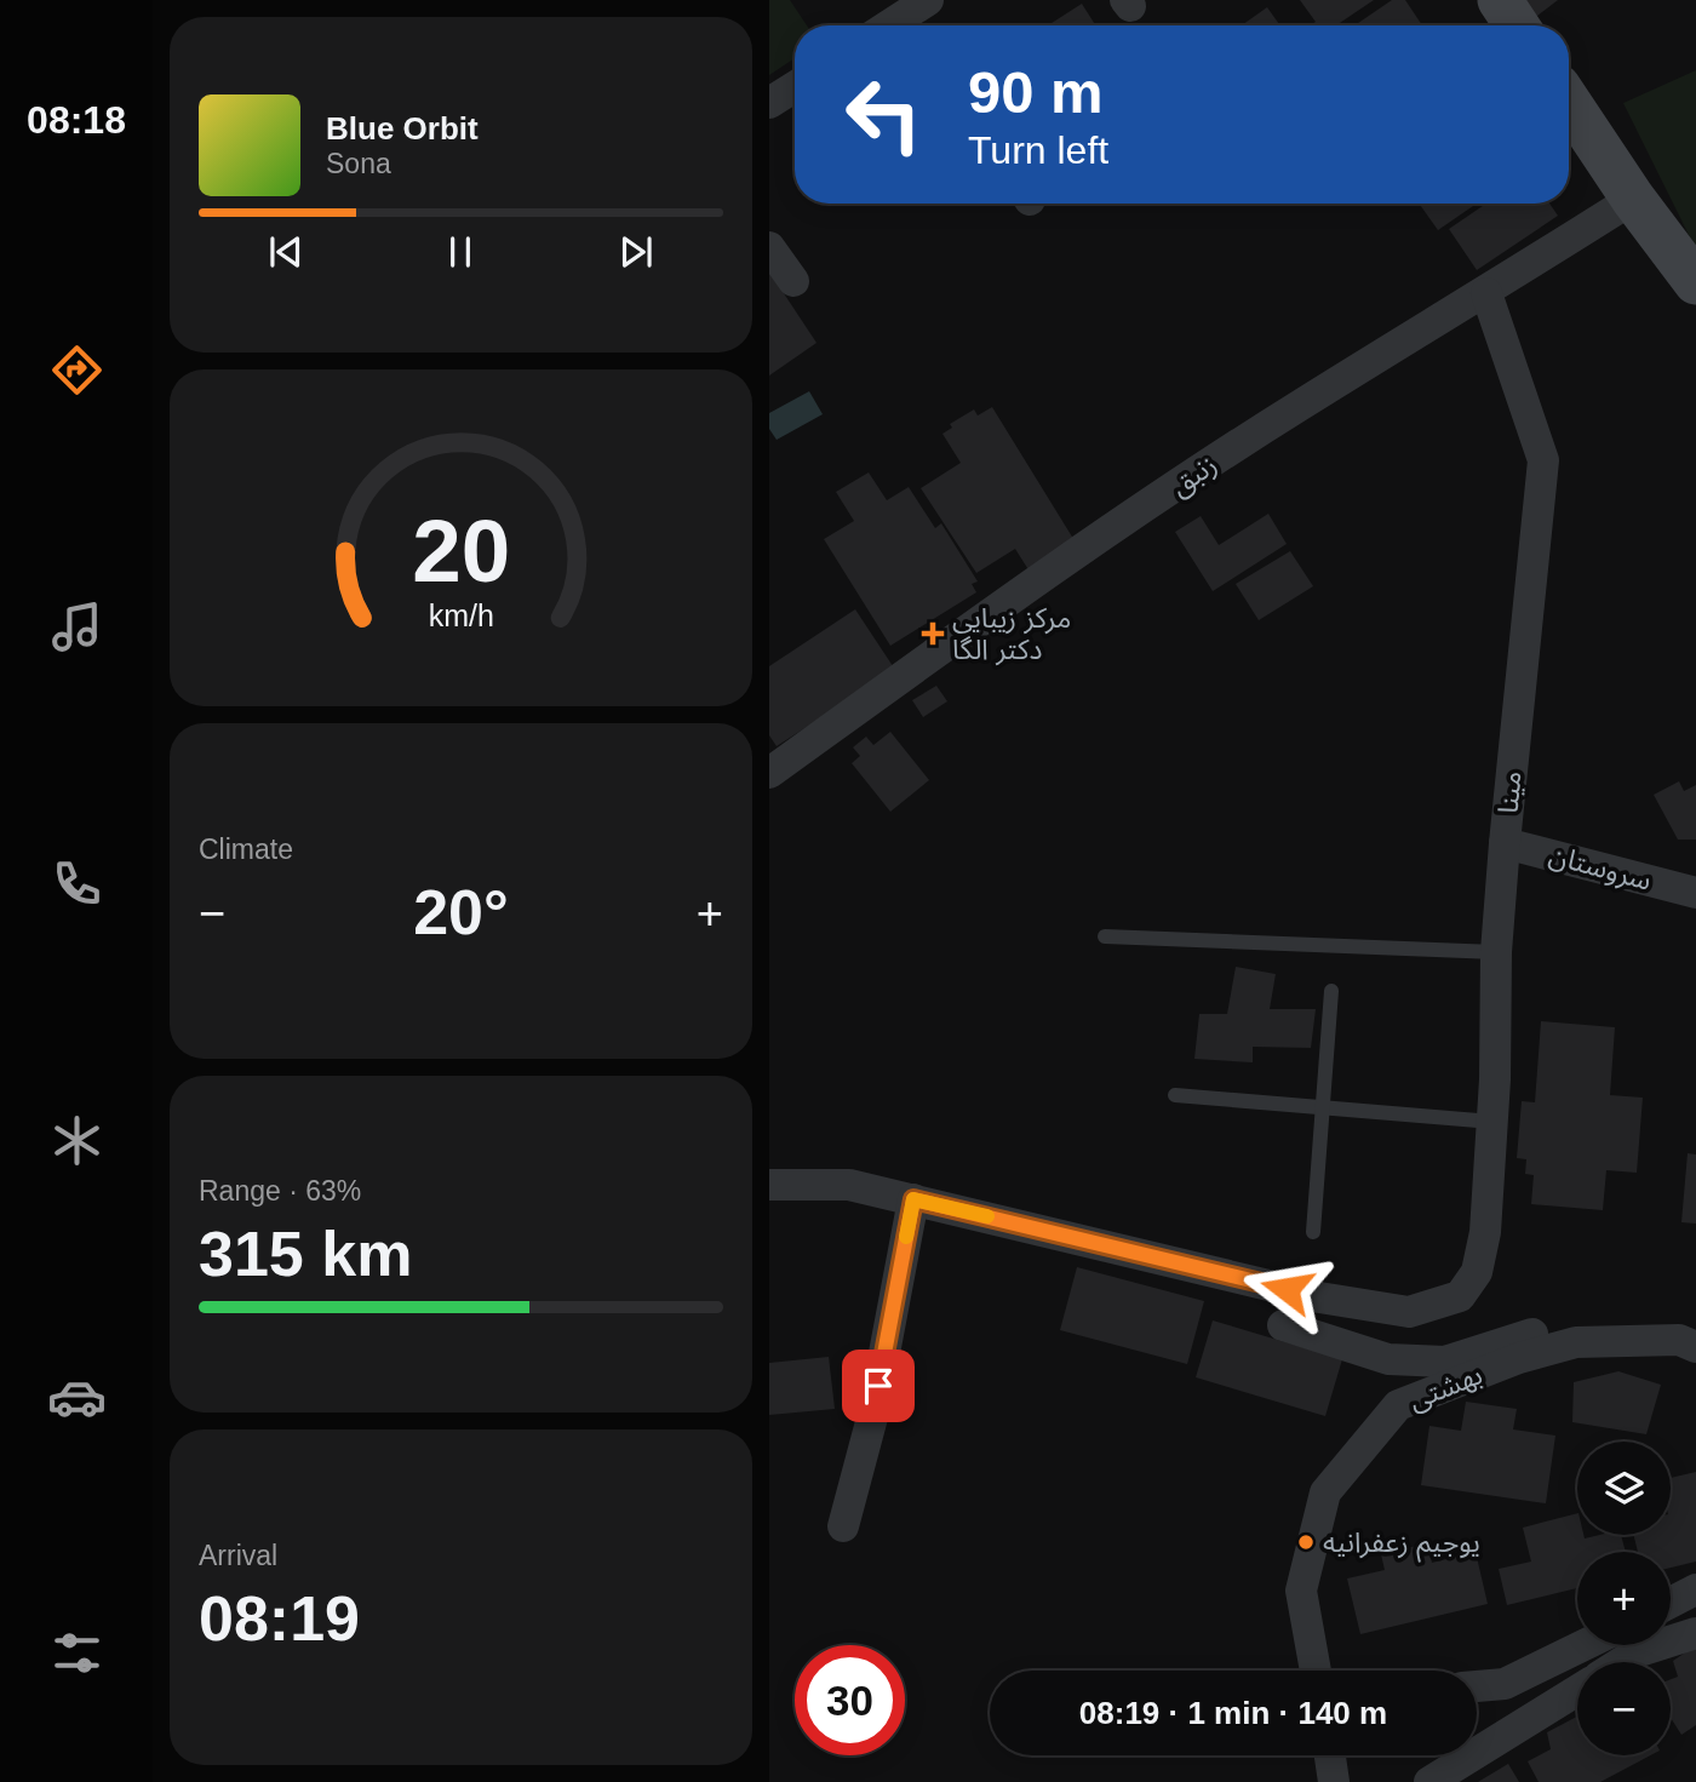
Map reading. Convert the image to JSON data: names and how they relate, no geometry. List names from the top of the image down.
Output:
{
  "streets": {
    "street": [
      "زنبق",
      "مینا",
      "سروستان",
      "بهشتی"
    ]
  },
  "crossings": [
    ["زنبق", "مینا"],
    ["مینا", "سروستان"]
  ],
  "places": {
    "health": ["مرکز زیبایی دکتر الگا"],
    "other": ["یوجیم زعفرانیه"]
  },
  "page": {
    "tabs": "08:18",
    "turn": ["90 m", "Turn left"],
    "song": ["Blue Orbit", "Sona"],
    "tile": [
      "Climate",
      ["Range · 63%", "315 km"],
      ["Arrival", "08:19"]
    ],
    "heat": ["−", "20°", "+"],
    "map_buttons": ["+", "−"],
    "limit": "30",
    "trip": "08:19 · 1 min · 140 m",
    "gauge": ["20", "km/h"]
  }
}
